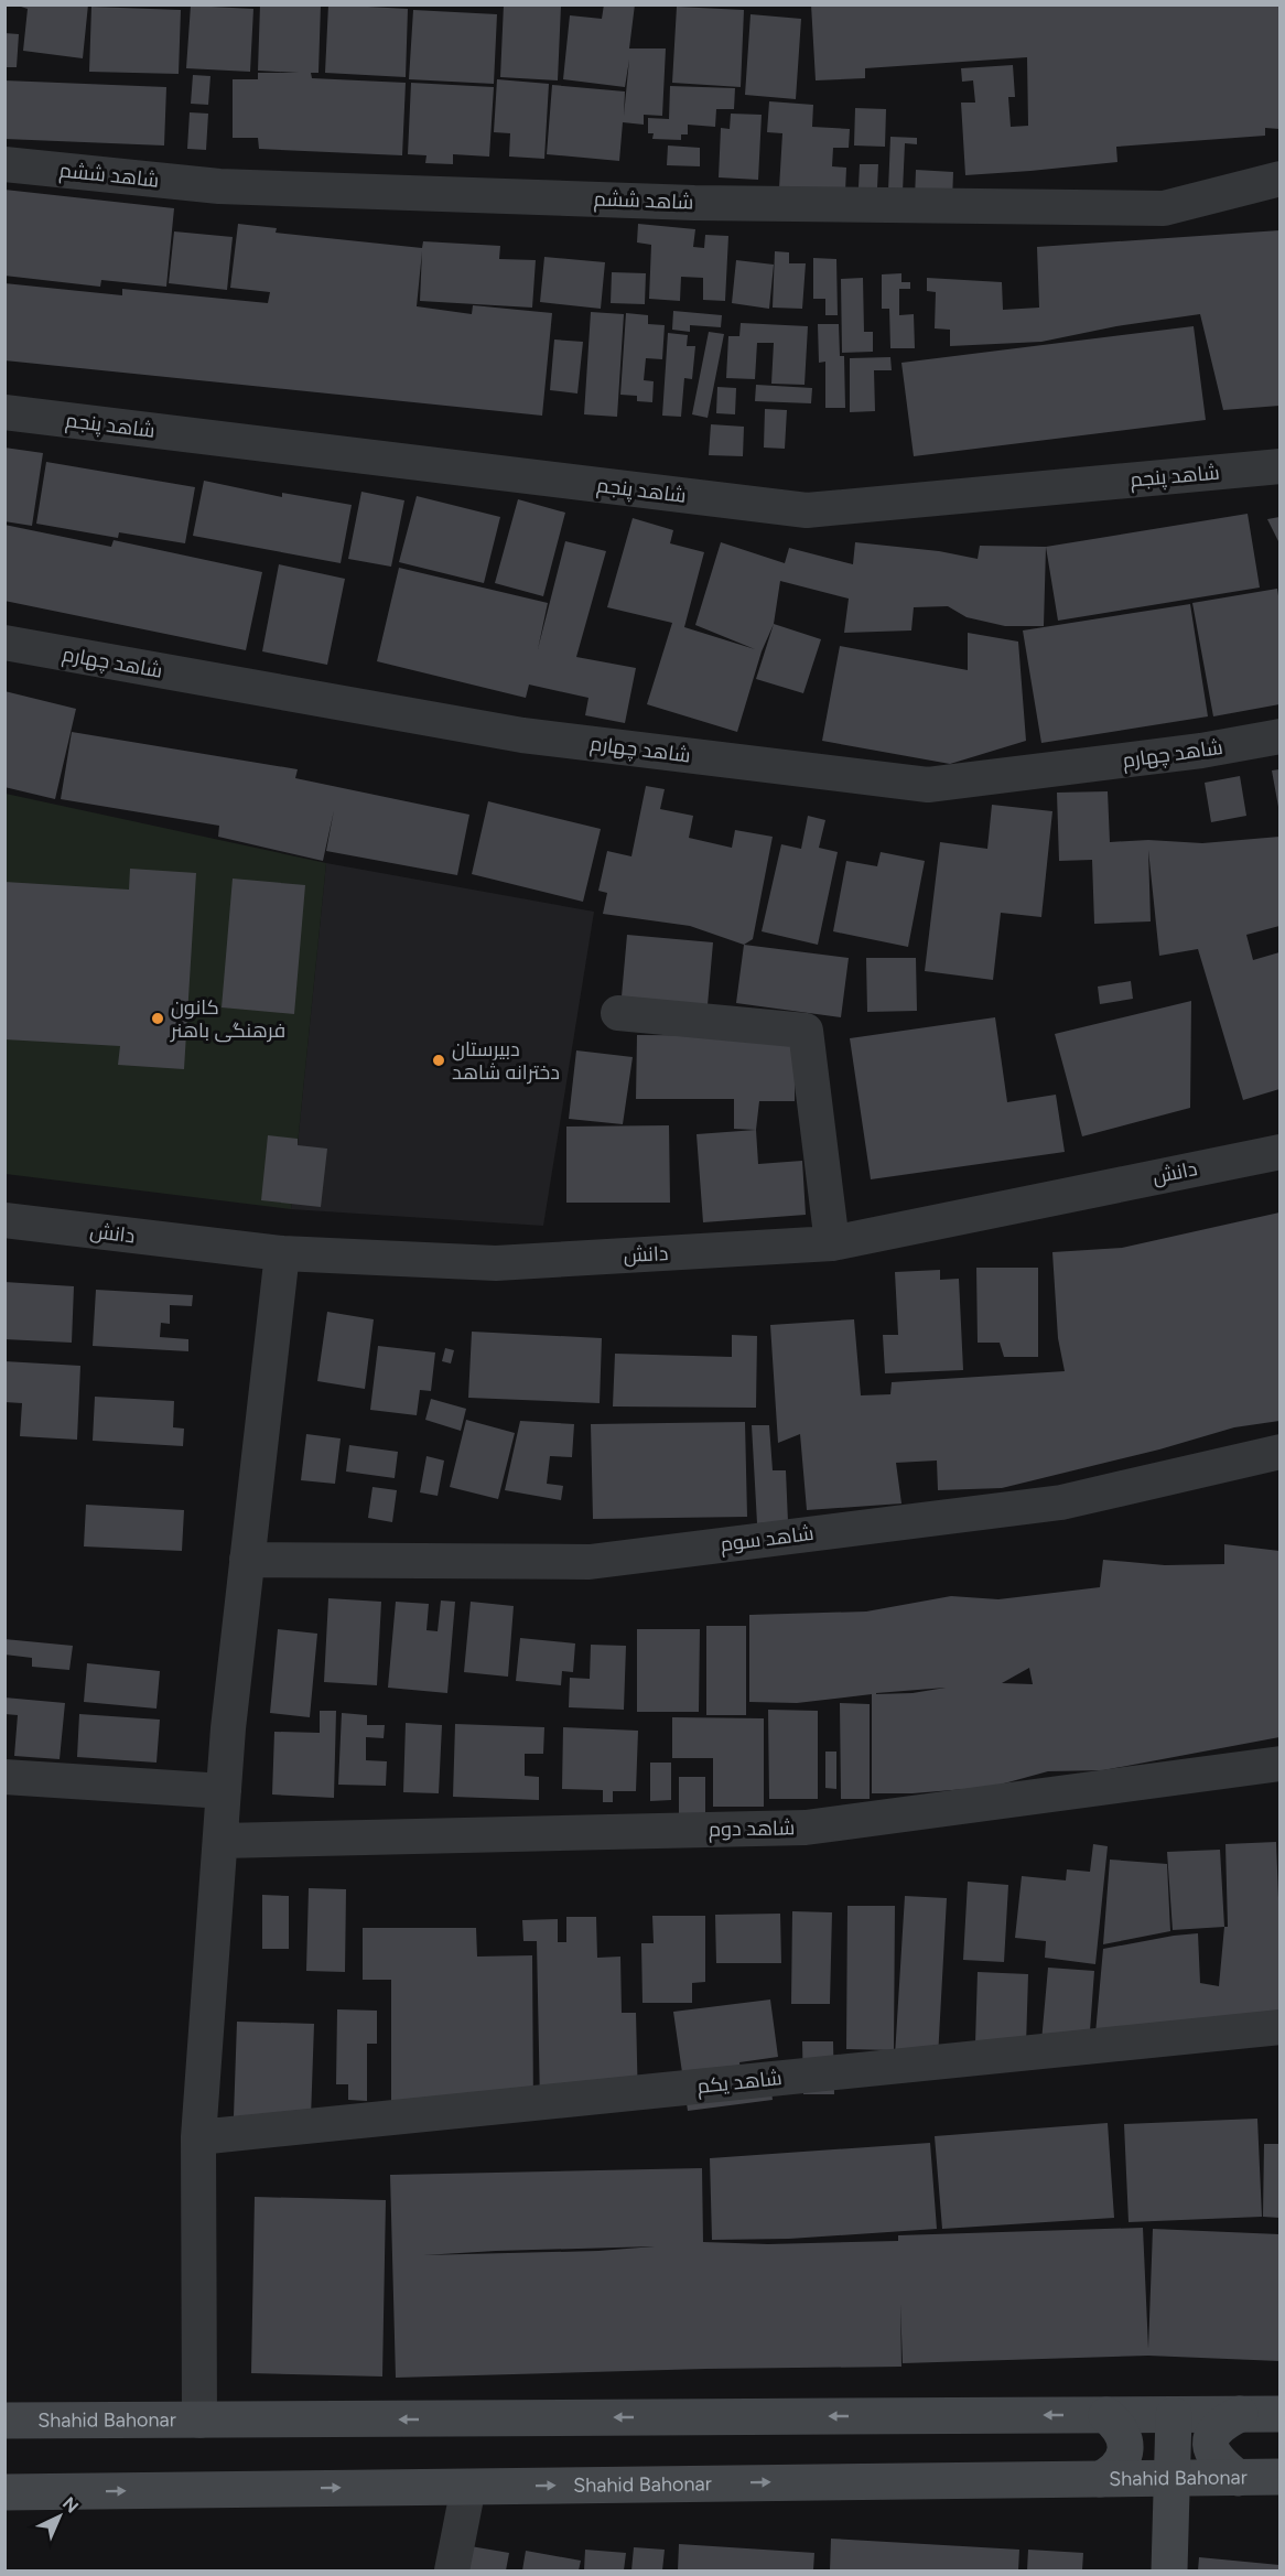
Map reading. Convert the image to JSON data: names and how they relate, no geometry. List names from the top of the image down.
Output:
{
  "streets": {
    "main road": ["Shahid Bahonar"],
    "street": [
      "شاهد ششم",
      "شاهد پنجم",
      "شاهد چهارم",
      "دانش",
      "شاهد سوم",
      "شاهد دوم",
      "شاهد یکم"
    ]
  },
  "places": ["کانون فرهنگی باهنر", "دبیرستان دخترانه شاهد"],
  "north": "top right"
}
